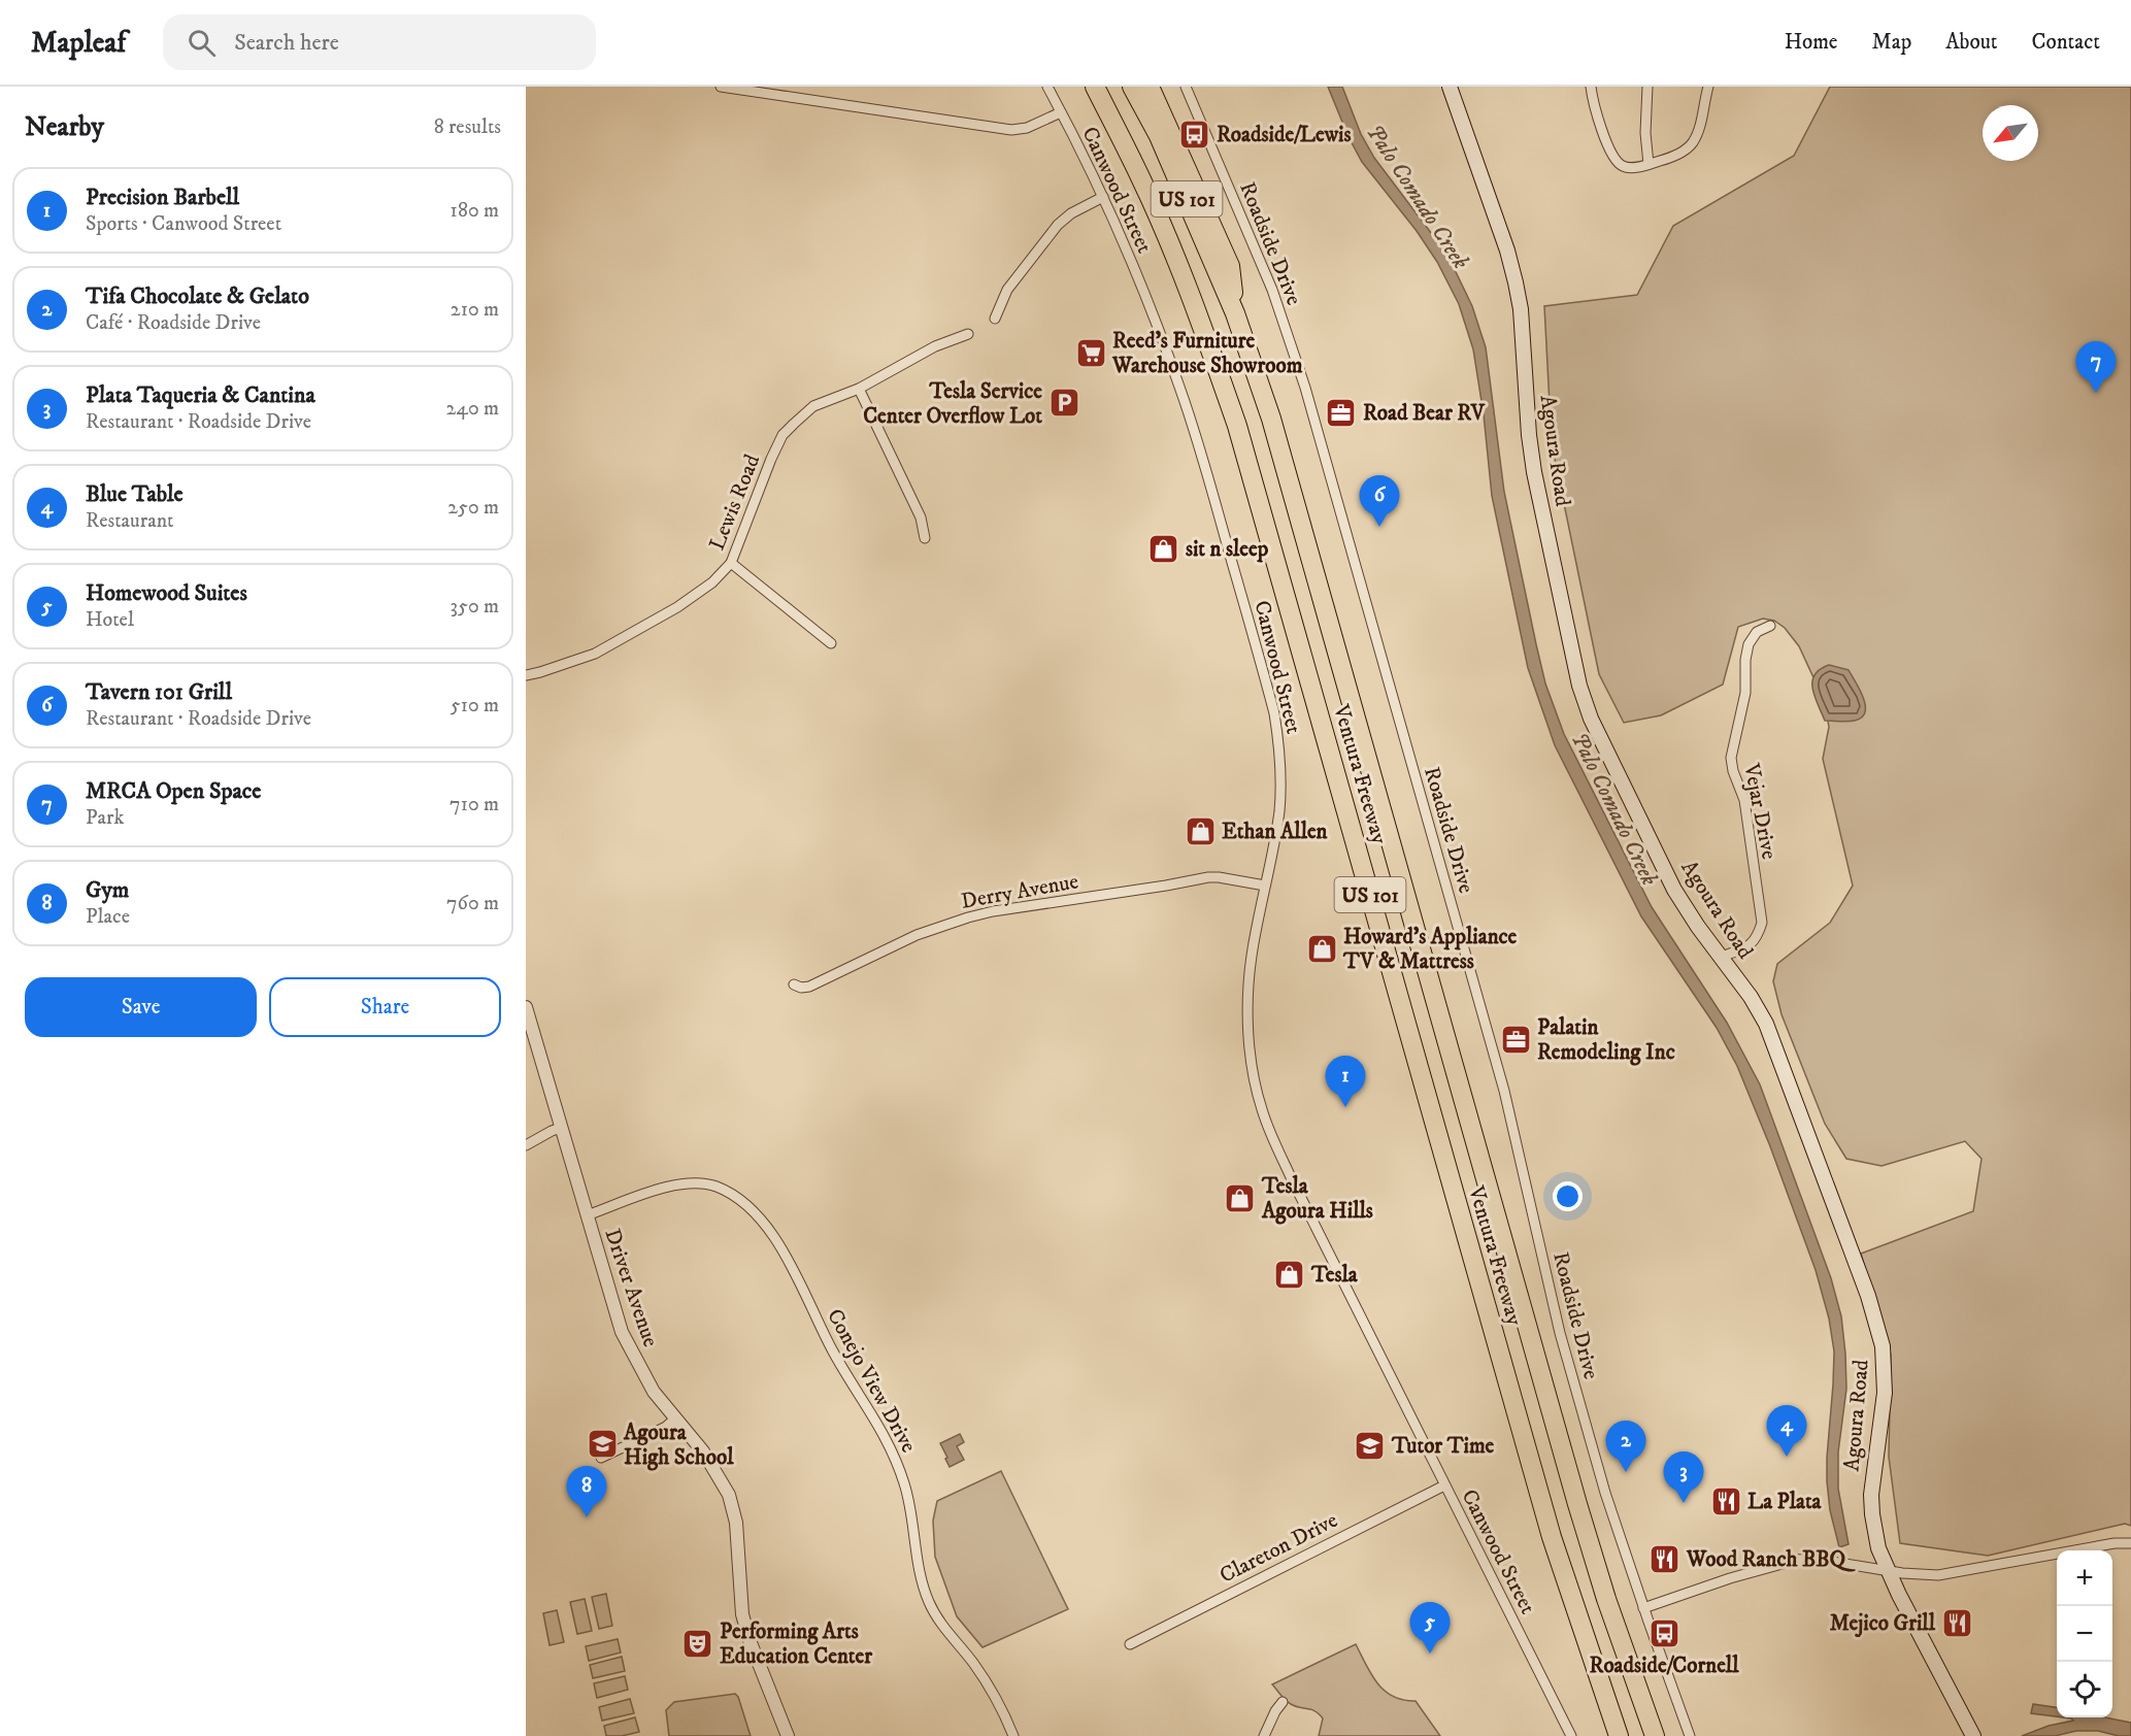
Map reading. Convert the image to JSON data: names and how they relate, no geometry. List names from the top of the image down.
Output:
{
  "streets": {
    "highway": ["US 101", "Ventura Freeway"],
    "main road": ["Agoura Road"],
    "street": [
      "Canwood Street",
      "Roadside Drive",
      "Lewis Road",
      "Vejar Drive",
      "Derry Avenue",
      "Driver Avenue",
      "Conejo View Drive",
      "Clareton Drive"
    ]
  },
  "crossings": [
    ["Canwood Street", "Derry Avenue"],
    ["Canwood Street", "Clareton Drive"],
    ["Agoura Road", "Vejar Drive"],
    ["Driver Avenue", "Conejo View Drive"]
  ],
  "water": ["Palo Comado Creek"],
  "places": {
    "bus stop": ["Roadside/Lewis", "Roadside/Cornell"],
    "supermarket": ["Reed's Furniture Warehouse Showroom"],
    "parking": ["Tesla Service Center Overflow Lot"],
    "office": ["Road Bear RV", "Palatin Remodeling Inc"],
    "shop": [
      "sit n sleep",
      "Ethan Allen",
      "Howard's Appliance TV & Mattress",
      "Tesla Agoura Hills",
      "Tesla"
    ],
    "school or university": ["Agoura High School", "Tutor Time"],
    "restaurant": ["La Plata", "Wood Ranch BBQ", "Mejico Grill"],
    "theatre": ["Performing Arts Education Center"]
  },
  "north": "bottom left",
  "page": {
    "header": "Mapleaf",
    "search": "Search here",
    "nav": [
      "Home",
      "Map",
      "About",
      "Contact"
    ],
    "heading": ["Nearby", "8 results"],
    "list": [
      {
        "mark": "1",
        "name": "Precision Barbell",
        "note": "Sports · Canwood Street",
        "value": "180 m"
      },
      {
        "mark": "2",
        "name": "Tifa Chocolate & Gelato",
        "note": "Café · Roadside Drive",
        "value": "210 m"
      },
      {
        "mark": "3",
        "name": "Plata Taqueria & Cantina",
        "note": "Restaurant · Roadside Drive",
        "value": "240 m"
      },
      {
        "mark": "4",
        "name": "Blue Table",
        "note": "Restaurant",
        "value": "250 m"
      },
      {
        "mark": "5",
        "name": "Homewood Suites",
        "note": "Hotel",
        "value": "350 m"
      },
      {
        "mark": "6",
        "name": "Tavern 101 Grill",
        "note": "Restaurant · Roadside Drive",
        "value": "510 m"
      },
      {
        "mark": "7",
        "name": "MRCA Open Space",
        "note": "Park",
        "value": "710 m"
      },
      {
        "mark": "8",
        "name": "Gym",
        "note": "Place",
        "value": "760 m"
      }
    ],
    "pins": [
      "7",
      "6",
      "1",
      "4",
      "2",
      "3",
      "8",
      "5"
    ],
    "buttons": ["Save", "Share"],
    "map_buttons": ["+", "−"]
  }
}
